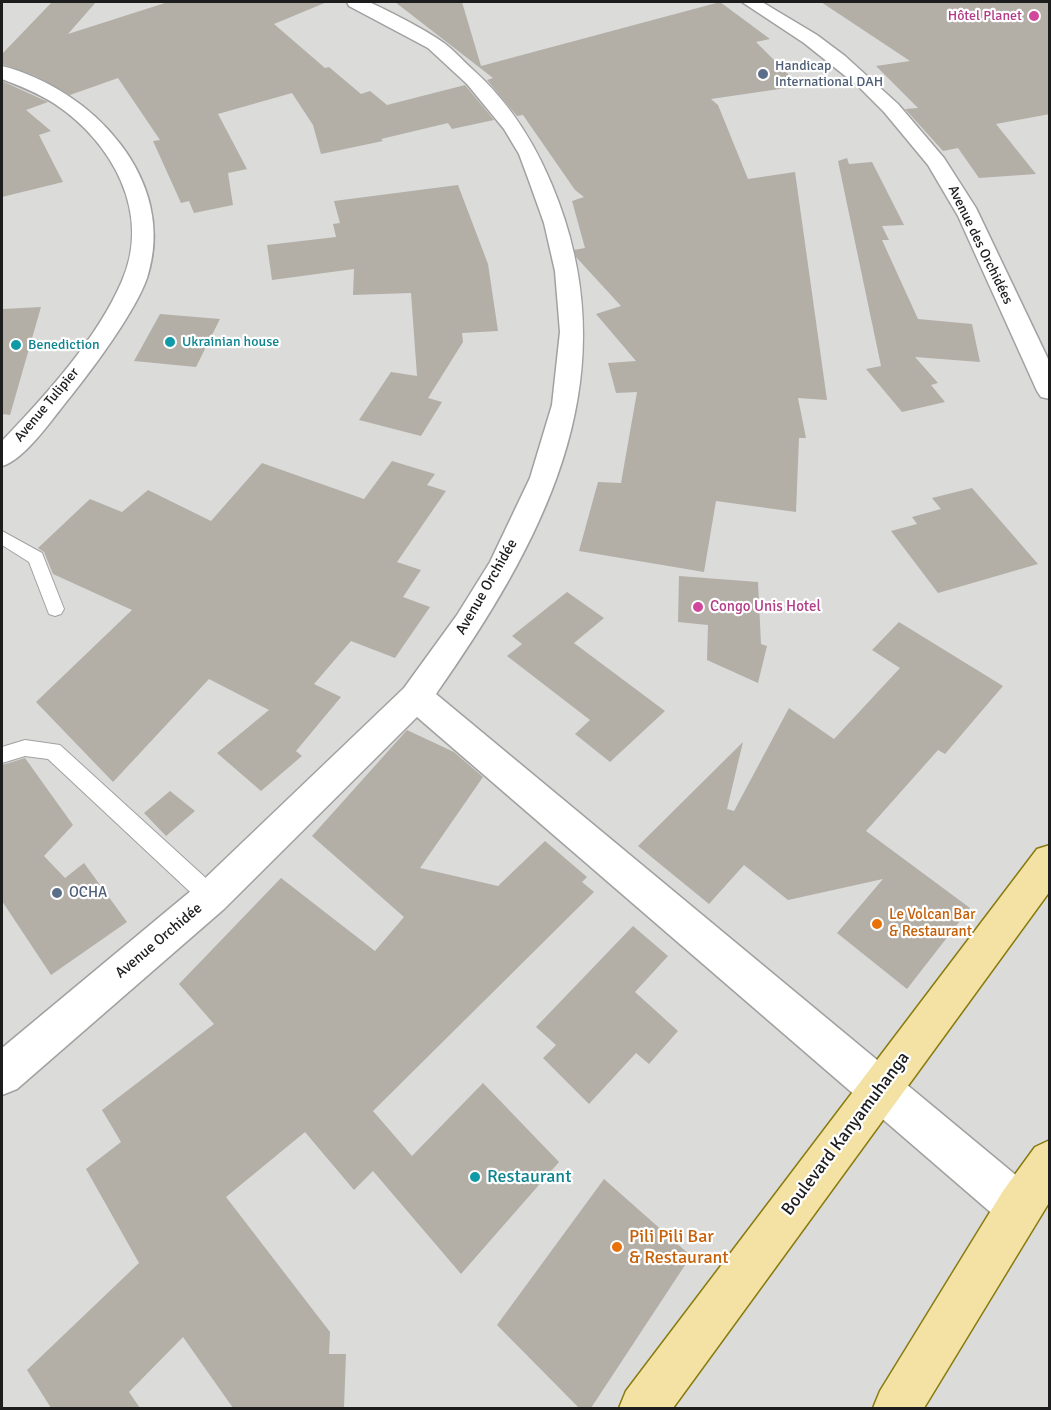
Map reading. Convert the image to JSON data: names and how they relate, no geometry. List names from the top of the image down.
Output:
{
  "streets": {
    "main road": ["Boulevard Kanyamuhanga"],
    "street": ["Avenue des Orchidées", "Avenue Tulipier", "Avenue Orchidée"]
  },
  "places": [
    "Hôtel Planet",
    "Handicap International DAH",
    "Ukrainian house",
    "Benediction",
    "Congo Unis Hotel",
    "OCHA",
    "Le Volcan Bar & Restaurant",
    "Restaurant",
    "Pili Pili Bar & Restaurant"
  ]
}
